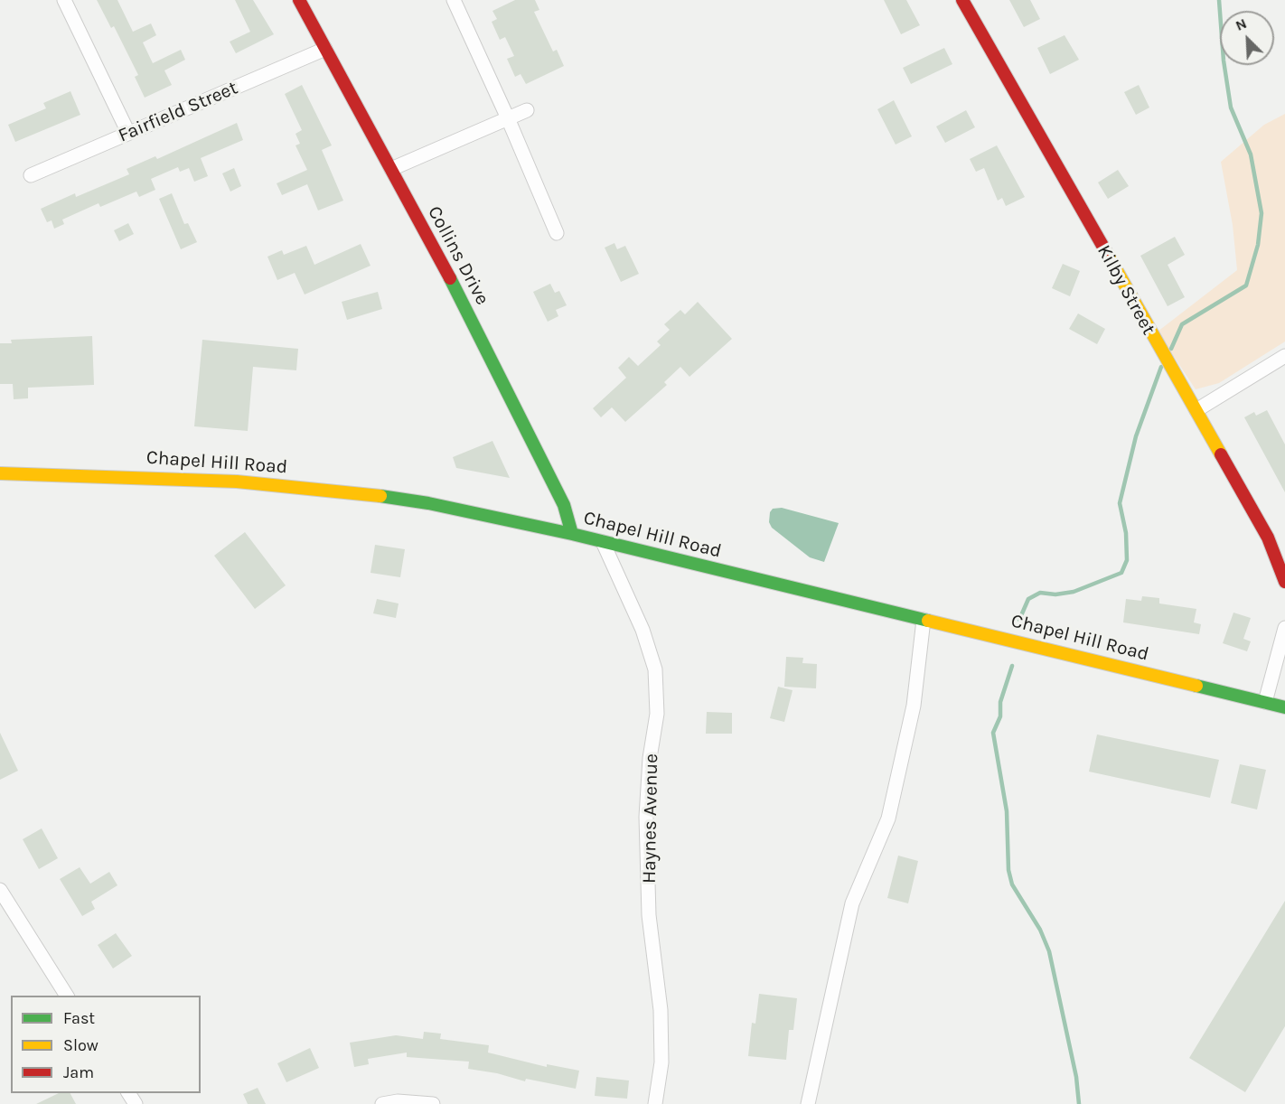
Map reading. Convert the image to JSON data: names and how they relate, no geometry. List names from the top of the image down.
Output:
{
  "streets": {
    "main road": ["Collins Drive", "Kilby Street", "Chapel Hill Road"],
    "street": ["Fairfield Street", "Haynes Avenue"]
  },
  "crossings": [
    ["Fairfield Street", "Collins Drive"],
    ["Collins Drive", "Chapel Hill Road"],
    ["Chapel Hill Road", "Haynes Avenue"]
  ],
  "legend": ["Fast", "Slow", "Jam"],
  "north": "top left"
}
